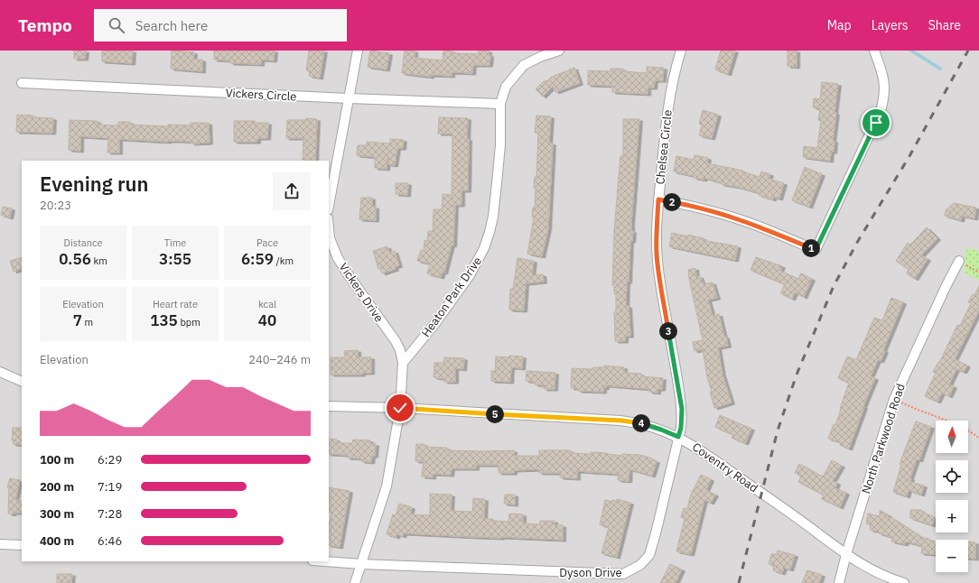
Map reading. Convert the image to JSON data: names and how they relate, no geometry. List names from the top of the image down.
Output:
{
  "streets": {
    "street": [
      "Vickers Circle",
      "Chelsea Circle",
      "Vickers Drive",
      "Heaton Park Drive",
      "North Parkwood Road",
      "Coventry Road",
      "Dyson Drive"
    ]
  },
  "crossings": [
    ["Vickers Circle", "Heaton Park Drive"],
    ["Chelsea Circle", "Coventry Road"],
    ["Chelsea Circle", "Dyson Drive"],
    ["Vickers Drive", "Heaton Park Drive"],
    ["North Parkwood Road", "Coventry Road"],
    ["Coventry Road", "Dyson Drive"]
  ],
  "north": "top",
  "page": {
    "header": "Tempo",
    "search": "Search here",
    "nav": ["Map", "Layers", "Share"],
    "heading": ["Evening run", "20:23"],
    "pins": [
      "2",
      "1",
      "3",
      "5",
      "4"
    ],
    "stats": [
      ["Distance", "0.56 km"],
      ["Time", "3:55"],
      ["Pace", "6:59 /km"],
      ["Elevation", "7 m"],
      ["Heart rate", "135 bpm"],
      ["kcal", "40"]
    ],
    "chart": ["Elevation", "240–246 m"],
    "map_buttons": ["+", "−"],
    "list": [
      {
        "name": "100 m",
        "note": "6:29"
      },
      {
        "name": "200 m",
        "note": "7:19"
      },
      {
        "name": "300 m",
        "note": "7:28"
      },
      {
        "name": "400 m",
        "note": "6:46"
      }
    ]
  }
}
